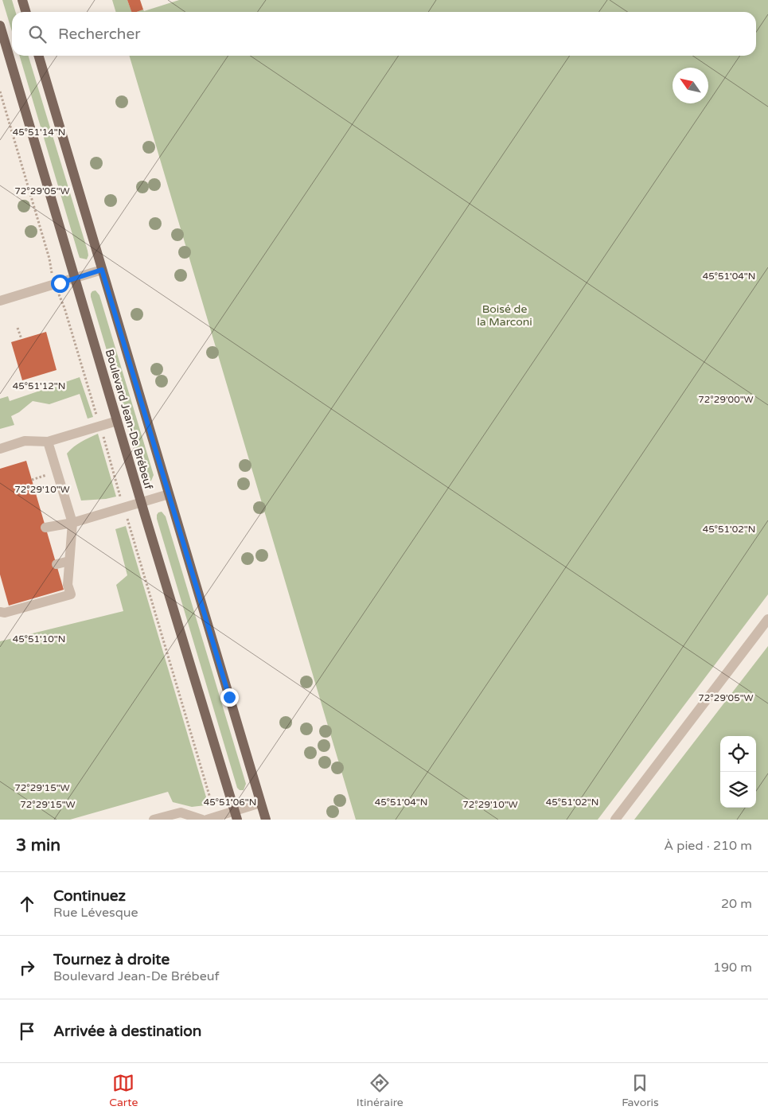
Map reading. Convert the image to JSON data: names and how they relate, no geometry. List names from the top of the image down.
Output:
{
  "streets": {
    "main road": ["Boulevard Jean-De Brébeuf"]
  },
  "parks": ["Boisé de la Marconi"],
  "north": "top left",
  "page": {
    "search": "Rechercher",
    "heading": ["3 min", "À pied · 210 m"],
    "list": [
      ["Continuez", "Rue Lévesque", "20 m"],
      ["Tournez à droite", "Boulevard Jean-De Brébeuf", "190 m"],
      "Arrivée à destination"
    ],
    "nav": ["Carte", "Itinéraire", "Favoris"]
  },
  "coordinates": [
    "45°51'14\"N",
    "72°29'05\"W",
    "45°51'04\"N",
    "45°51'12\"N",
    "72°29'00\"W",
    "72°29'10\"W",
    "45°51'02\"N",
    "45°51'10\"N",
    "72°29'15\"W",
    "45°51'06\"N"
  ]
}
